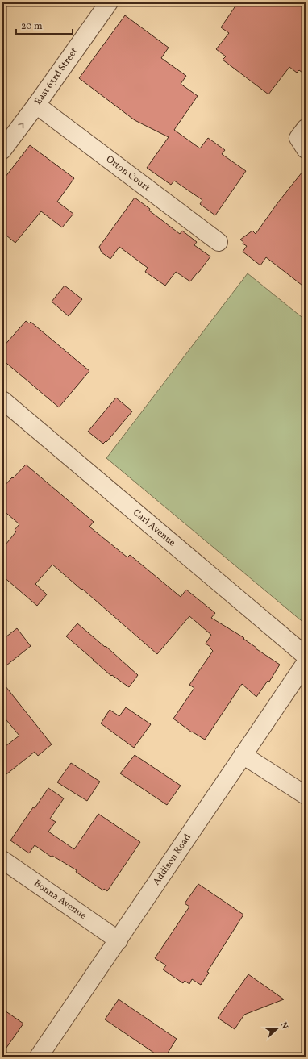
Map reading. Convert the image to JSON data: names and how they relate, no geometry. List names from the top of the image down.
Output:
{
  "streets": {
    "street": [
      "East 63rd Street",
      "Orton Court",
      "Carl Avenue",
      "Addison Road",
      "Bonna Avenue"
    ]
  },
  "crossings": [
    ["East 63rd Street", "Orton Court"],
    ["Addison Road", "Bonna Avenue"]
  ],
  "scale_bar": "20 m",
  "north": "right"
}
